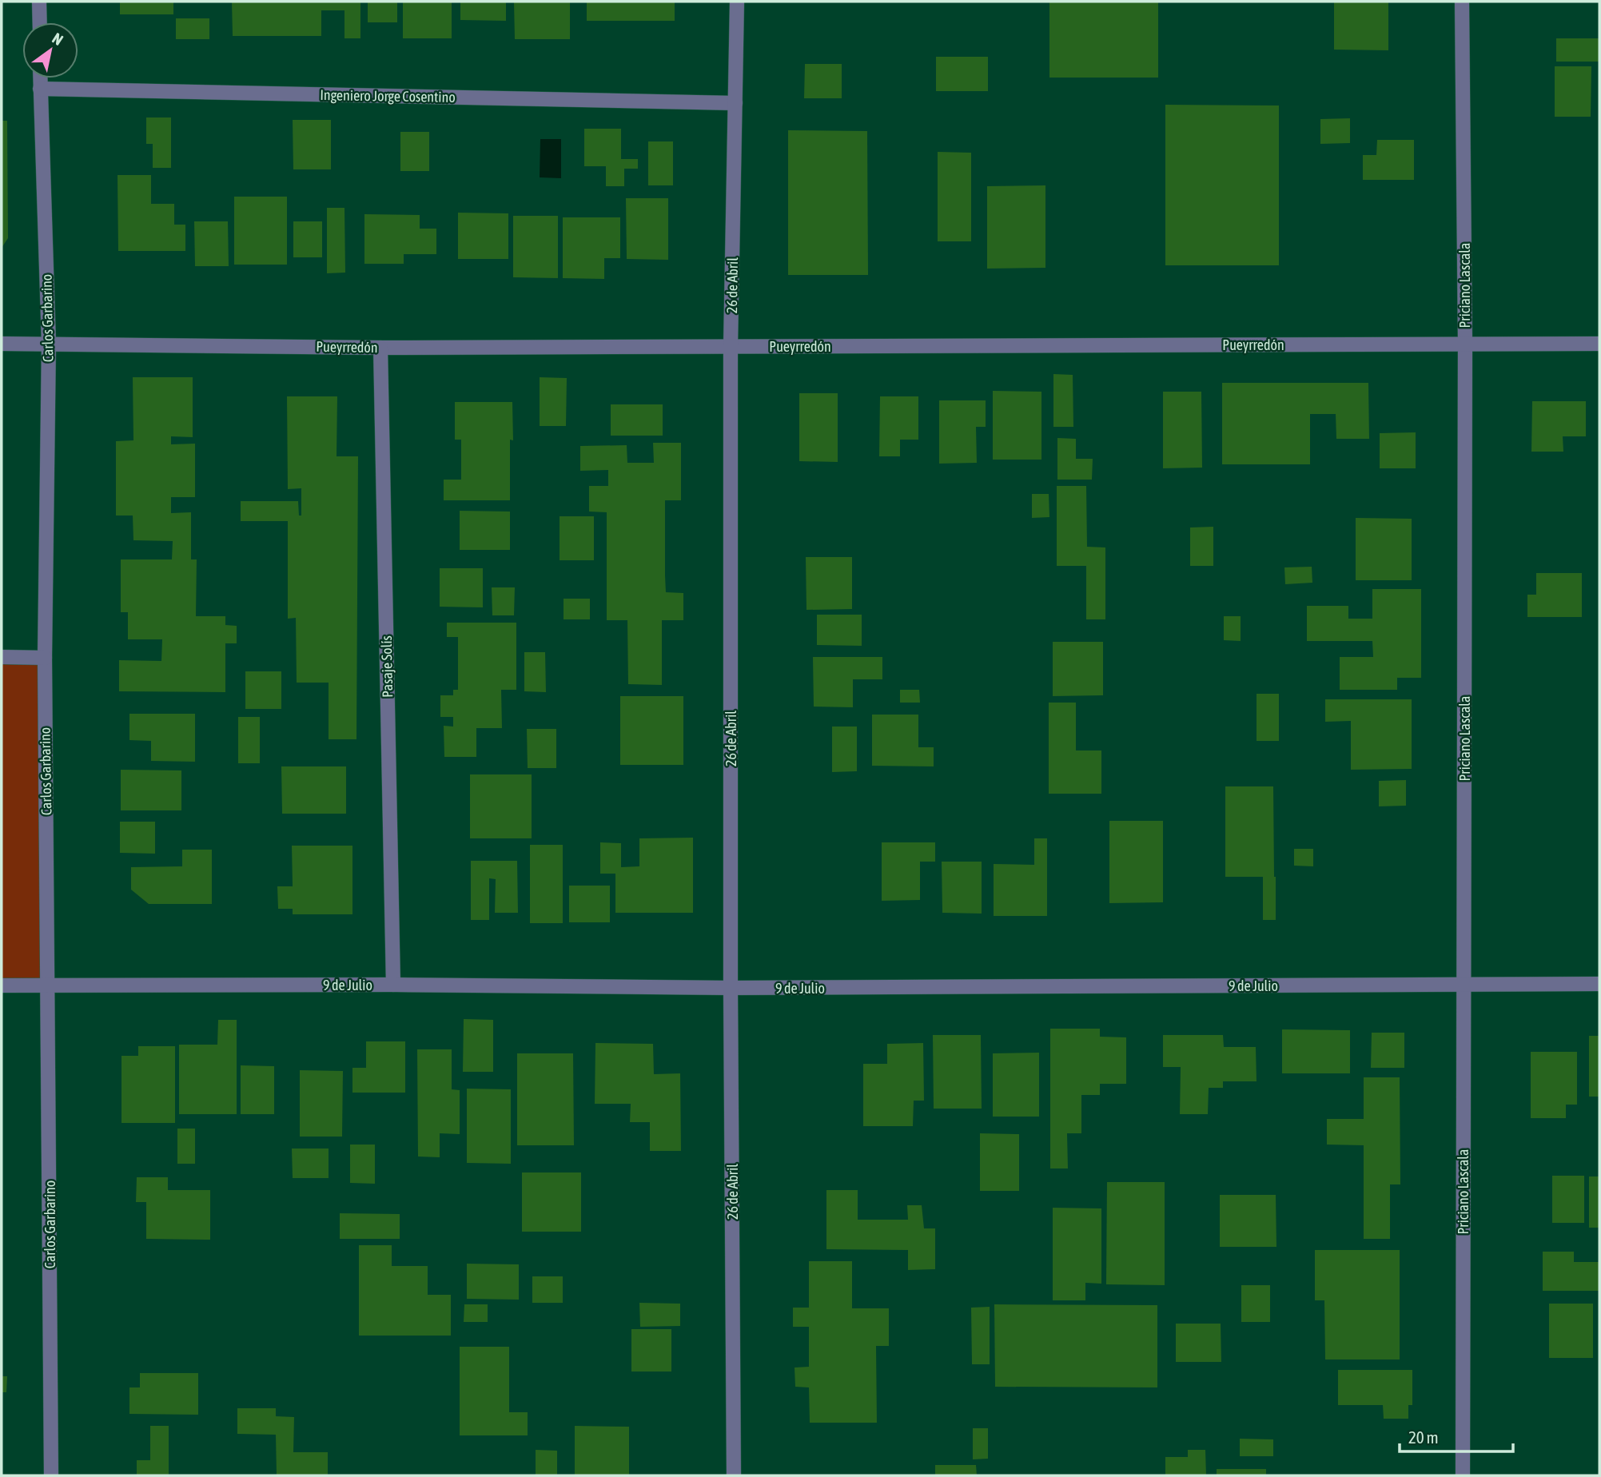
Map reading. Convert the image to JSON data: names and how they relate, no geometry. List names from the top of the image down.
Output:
{
  "streets": {
    "street": [
      "Ingeniero Jorge Cosentino",
      "26 de Abril",
      "Priciano Lascala",
      "Carlos Garbarino",
      "Pueyrredón",
      "Pasaje Solís",
      "9 de Julio"
    ]
  },
  "crossings": [
    ["Ingeniero Jorge Cosentino", "26 de Abril"],
    ["Ingeniero Jorge Cosentino", "Carlos Garbarino"],
    ["26 de Abril", "Pueyrredón"],
    ["26 de Abril", "9 de Julio"],
    ["Priciano Lascala", "Pueyrredón"],
    ["Priciano Lascala", "9 de Julio"],
    ["Carlos Garbarino", "Pueyrredón"],
    ["Carlos Garbarino", "9 de Julio"],
    ["Pueyrredón", "Pasaje Solís"],
    ["Pasaje Solís", "9 de Julio"]
  ],
  "scale_bar": "20 m",
  "north": "top right"
}
